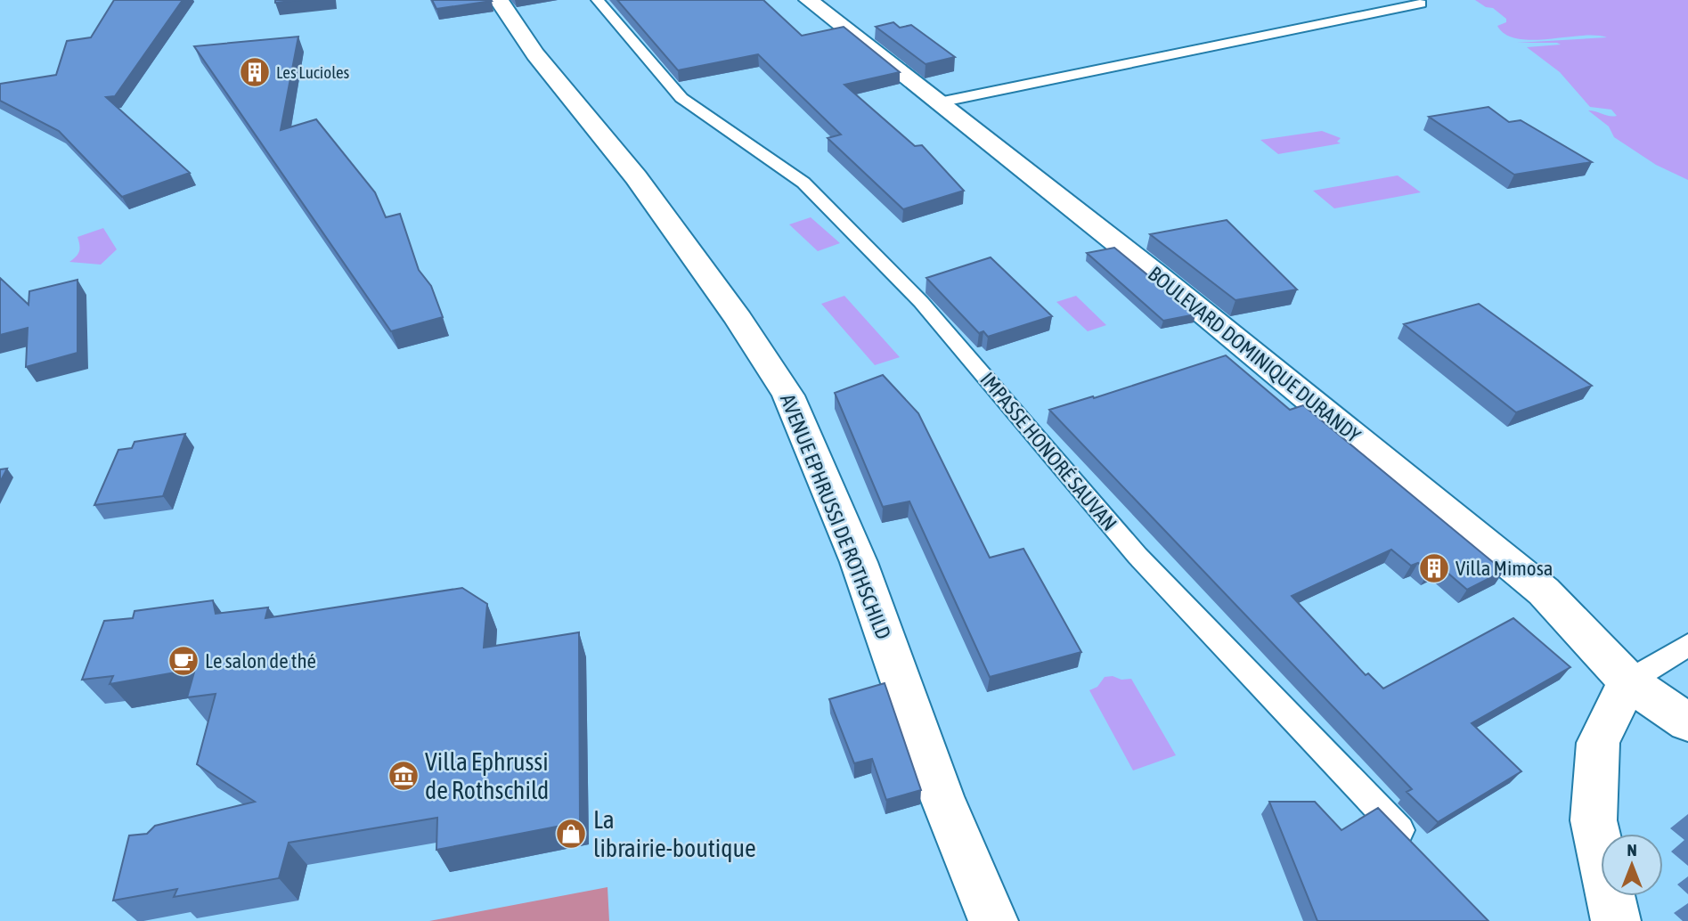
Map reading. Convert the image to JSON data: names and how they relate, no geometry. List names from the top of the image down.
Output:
{
  "streets": {
    "street": ["BOULEVARD DOMINIQUE DURANDY", "AVENUE EPHRUSSI DE ROTHSCHILD"],
    "lane": ["IMPASSE HONORÉ SAUVAN"]
  },
  "places": {
    "building": ["Les Lucioles", "Villa Mimosa"],
    "cafe": ["Le salon de thé"],
    "museum": ["Villa Ephrussi de Rothschild"],
    "shop": ["La librairie-boutique"]
  },
  "north": "top"
}
